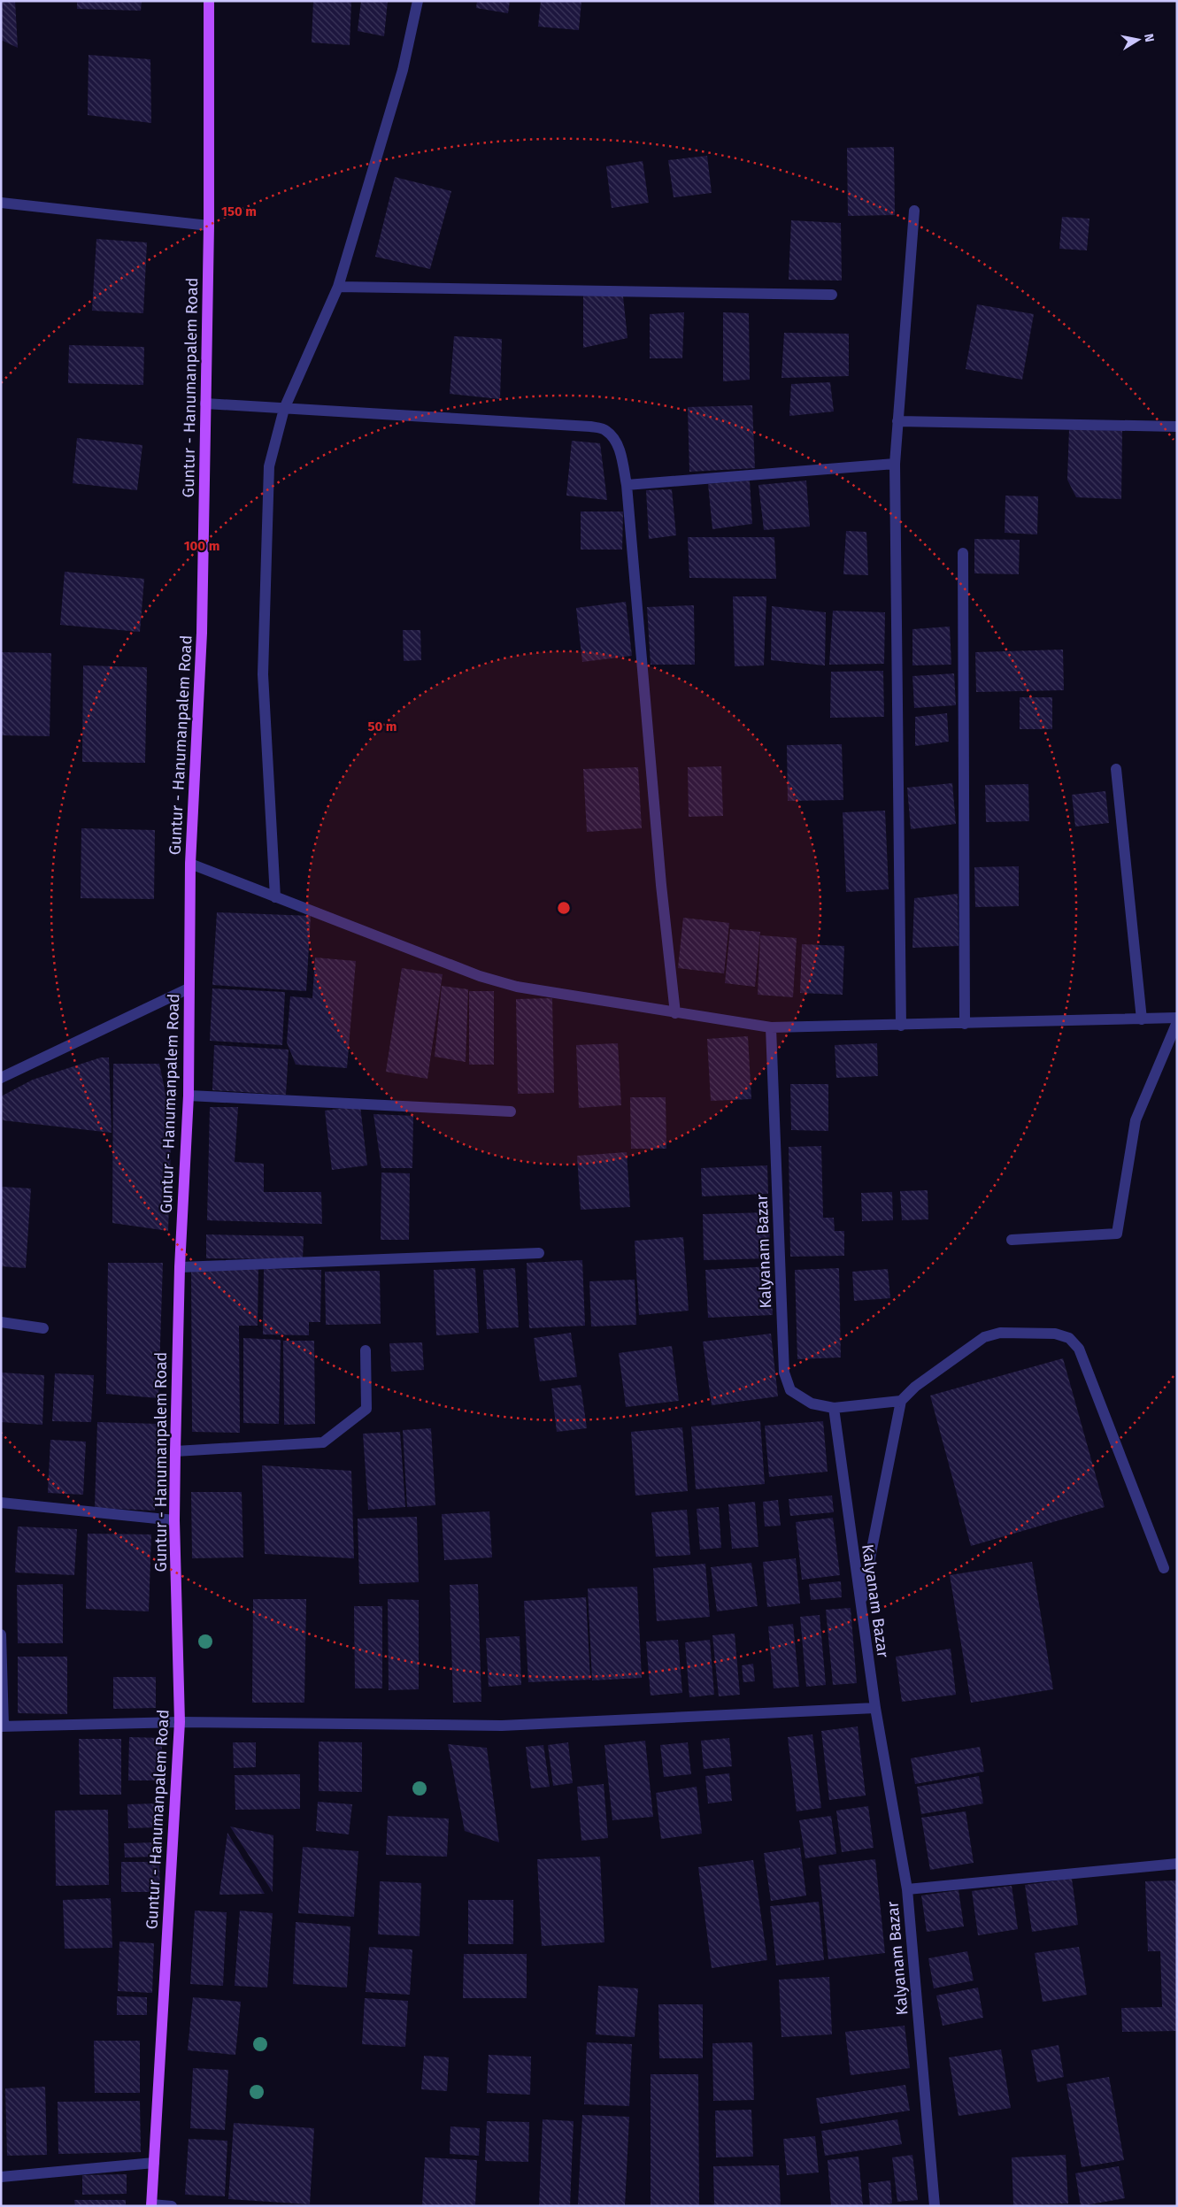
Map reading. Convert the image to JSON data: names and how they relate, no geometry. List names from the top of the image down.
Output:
{
  "streets": {
    "main road": ["Guntur - Hanumanpalem Road"],
    "street": ["Kalyanam Bazar"]
  },
  "north": "right",
  "rings": ["150 m", "100 m", "50 m"]
}
